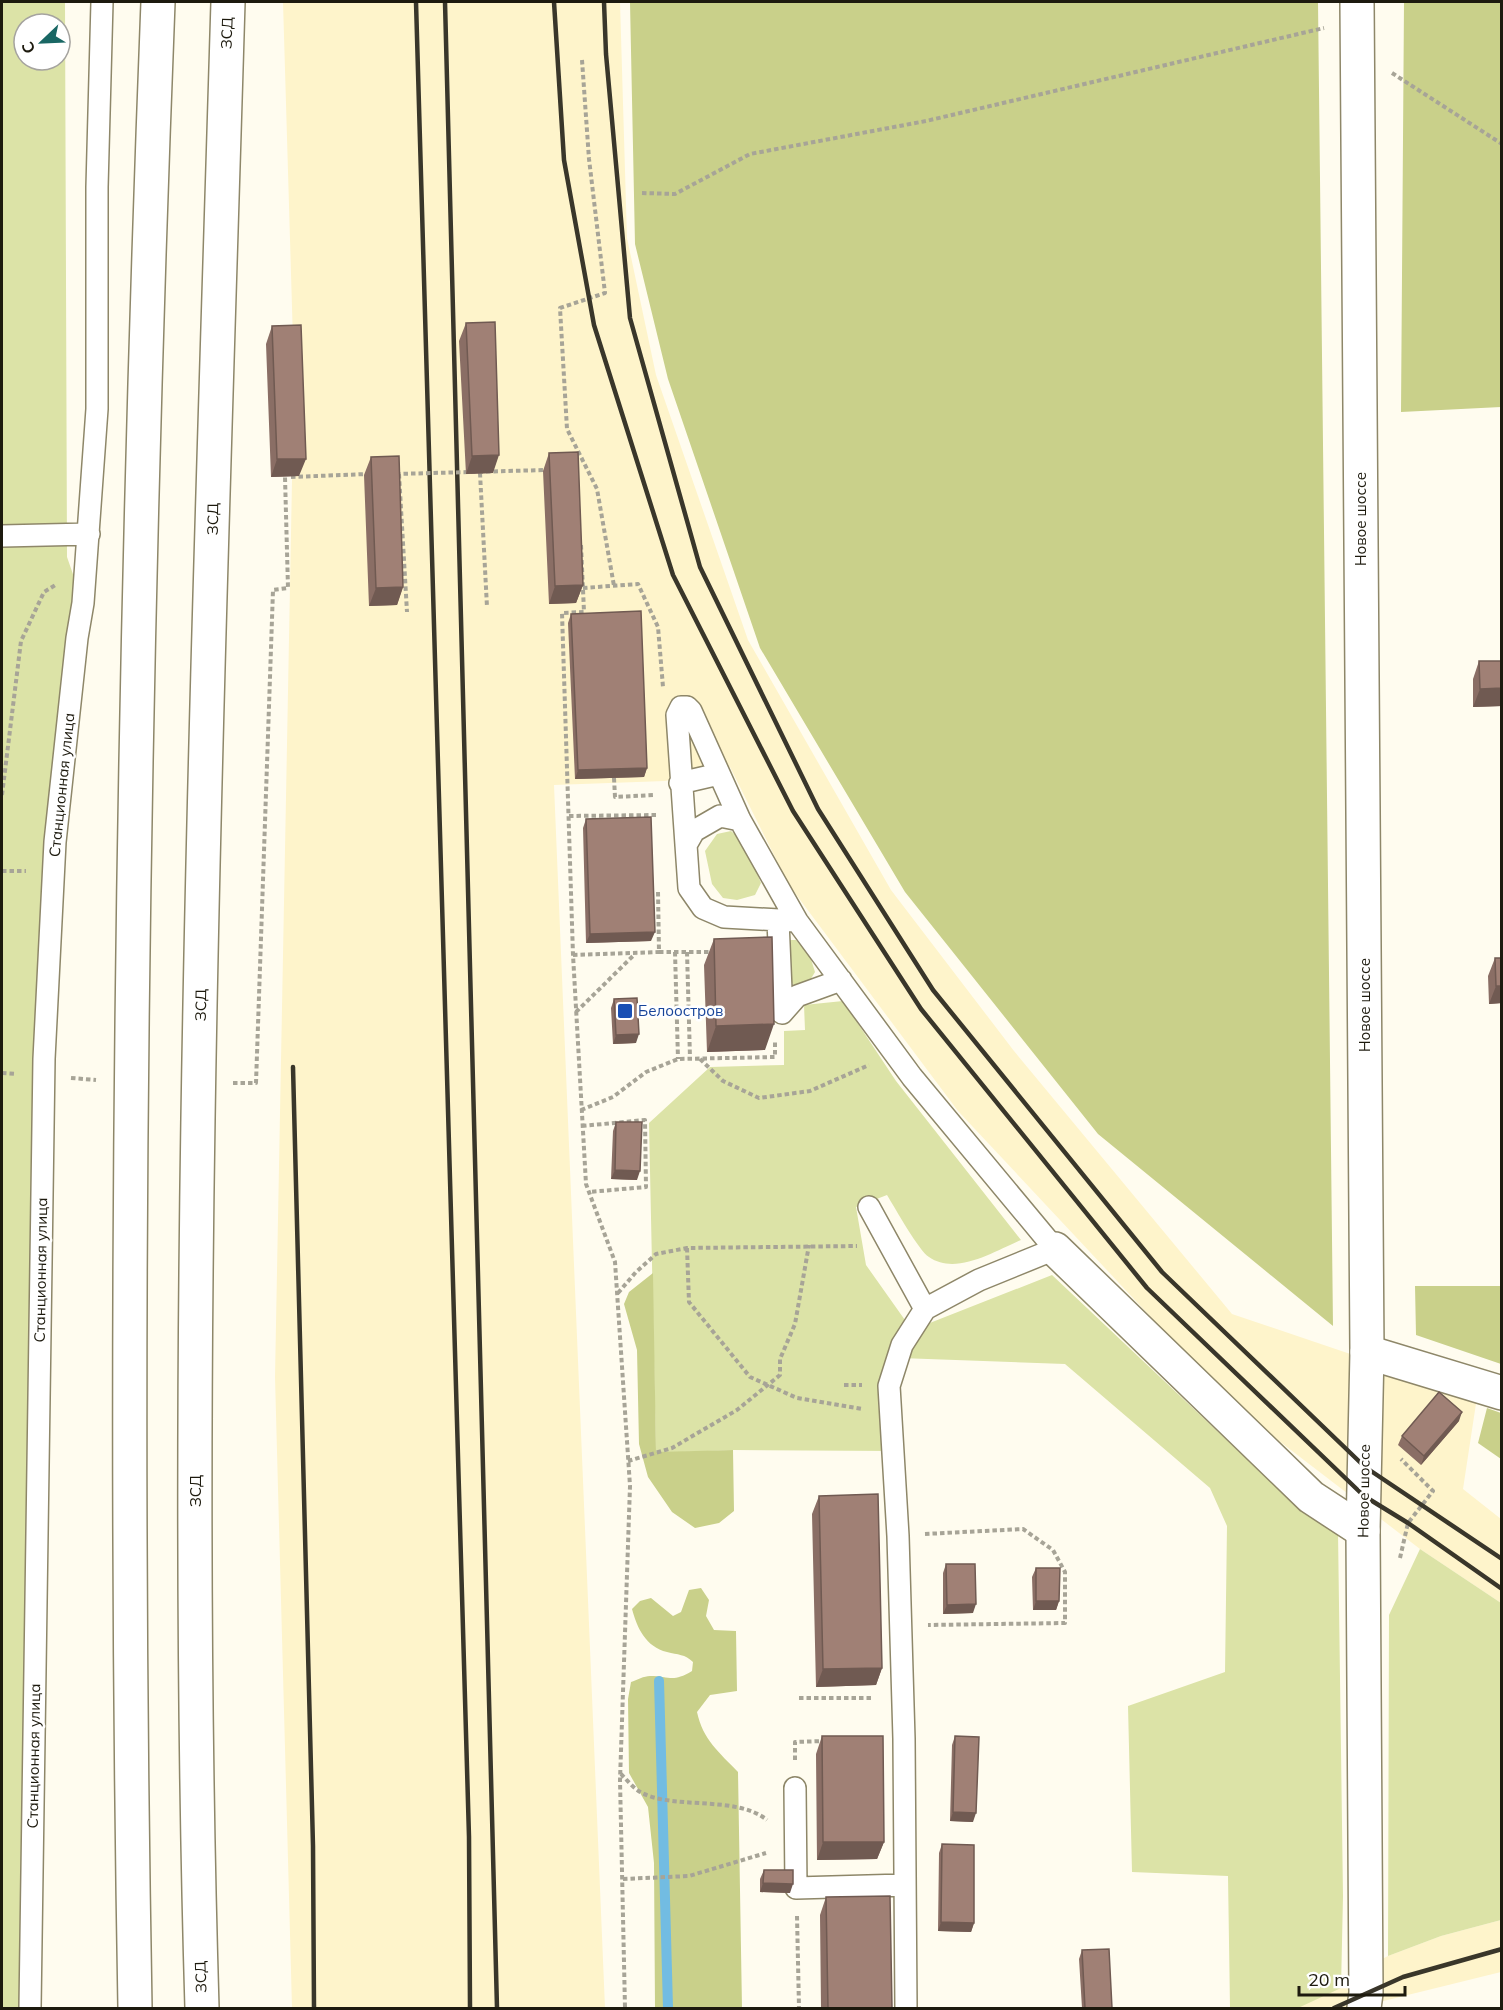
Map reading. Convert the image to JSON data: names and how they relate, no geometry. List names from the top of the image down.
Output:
{
  "streets": {
    "main road": ["ЗСД", "Новое шоссе"],
    "lane": ["Станционная улица"]
  },
  "places": {
    "transit": ["Белоостров"]
  },
  "scale_bar": "20 m",
  "north": "bottom left"
}
